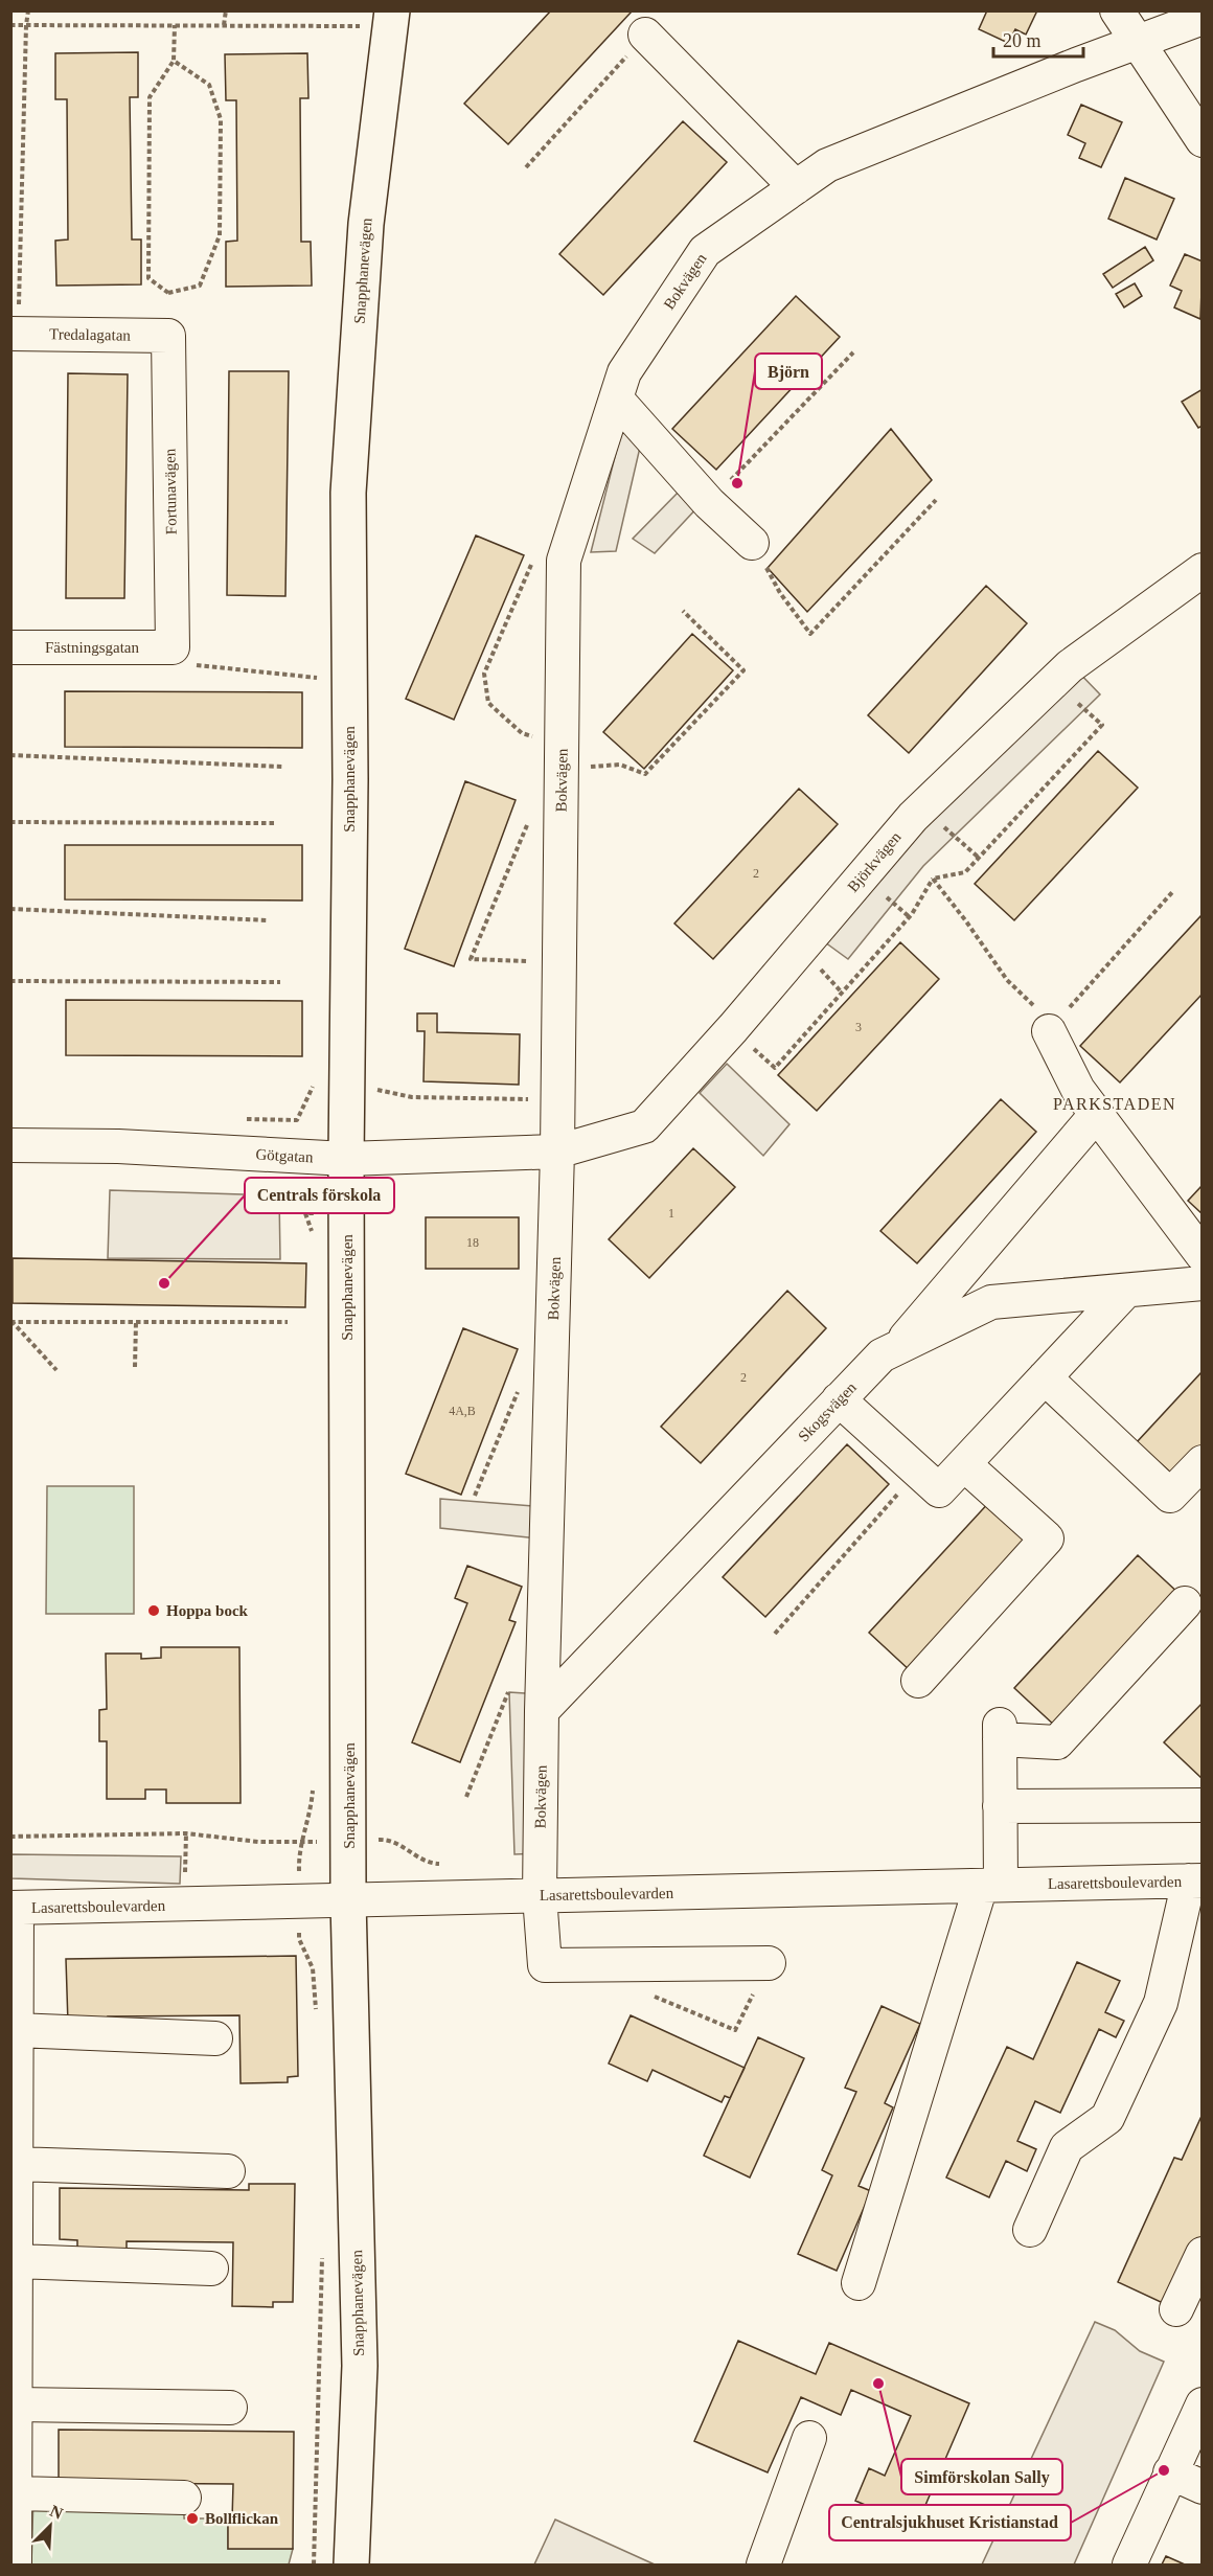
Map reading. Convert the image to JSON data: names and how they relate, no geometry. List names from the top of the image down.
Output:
{
  "streets": {
    "main road": ["Snapphanevägen"],
    "street": [
      "Bokvägen",
      "Tredalagatan",
      "Fortunavägen",
      "Fästningsgatan",
      "Björkvägen",
      "Götgatan",
      "Skogsvägen",
      "Lasarettsboulevarden"
    ]
  },
  "crossings": [
    ["Snapphanevägen", "Götgatan"],
    ["Snapphanevägen", "Lasarettsboulevarden"],
    ["Bokvägen", "Björkvägen"],
    ["Bokvägen", "Götgatan"],
    ["Bokvägen", "Skogsvägen"],
    ["Bokvägen", "Lasarettsboulevarden"],
    ["Tredalagatan", "Fortunavägen"],
    ["Fortunavägen", "Fästningsgatan"],
    ["Björkvägen", "Götgatan"]
  ],
  "districts": ["PARKSTADEN"],
  "places": [
    "Björn",
    "Centrals förskola",
    "Hoppa bock",
    "Simförskolan Sally",
    "Centralsjukhuset Kristianstad",
    "Bollflickan"
  ],
  "house_numbers": [
    "2",
    "3",
    "1",
    "18",
    "2",
    "4A,B"
  ],
  "scale_bar": "20 m",
  "north": "top right"
}
